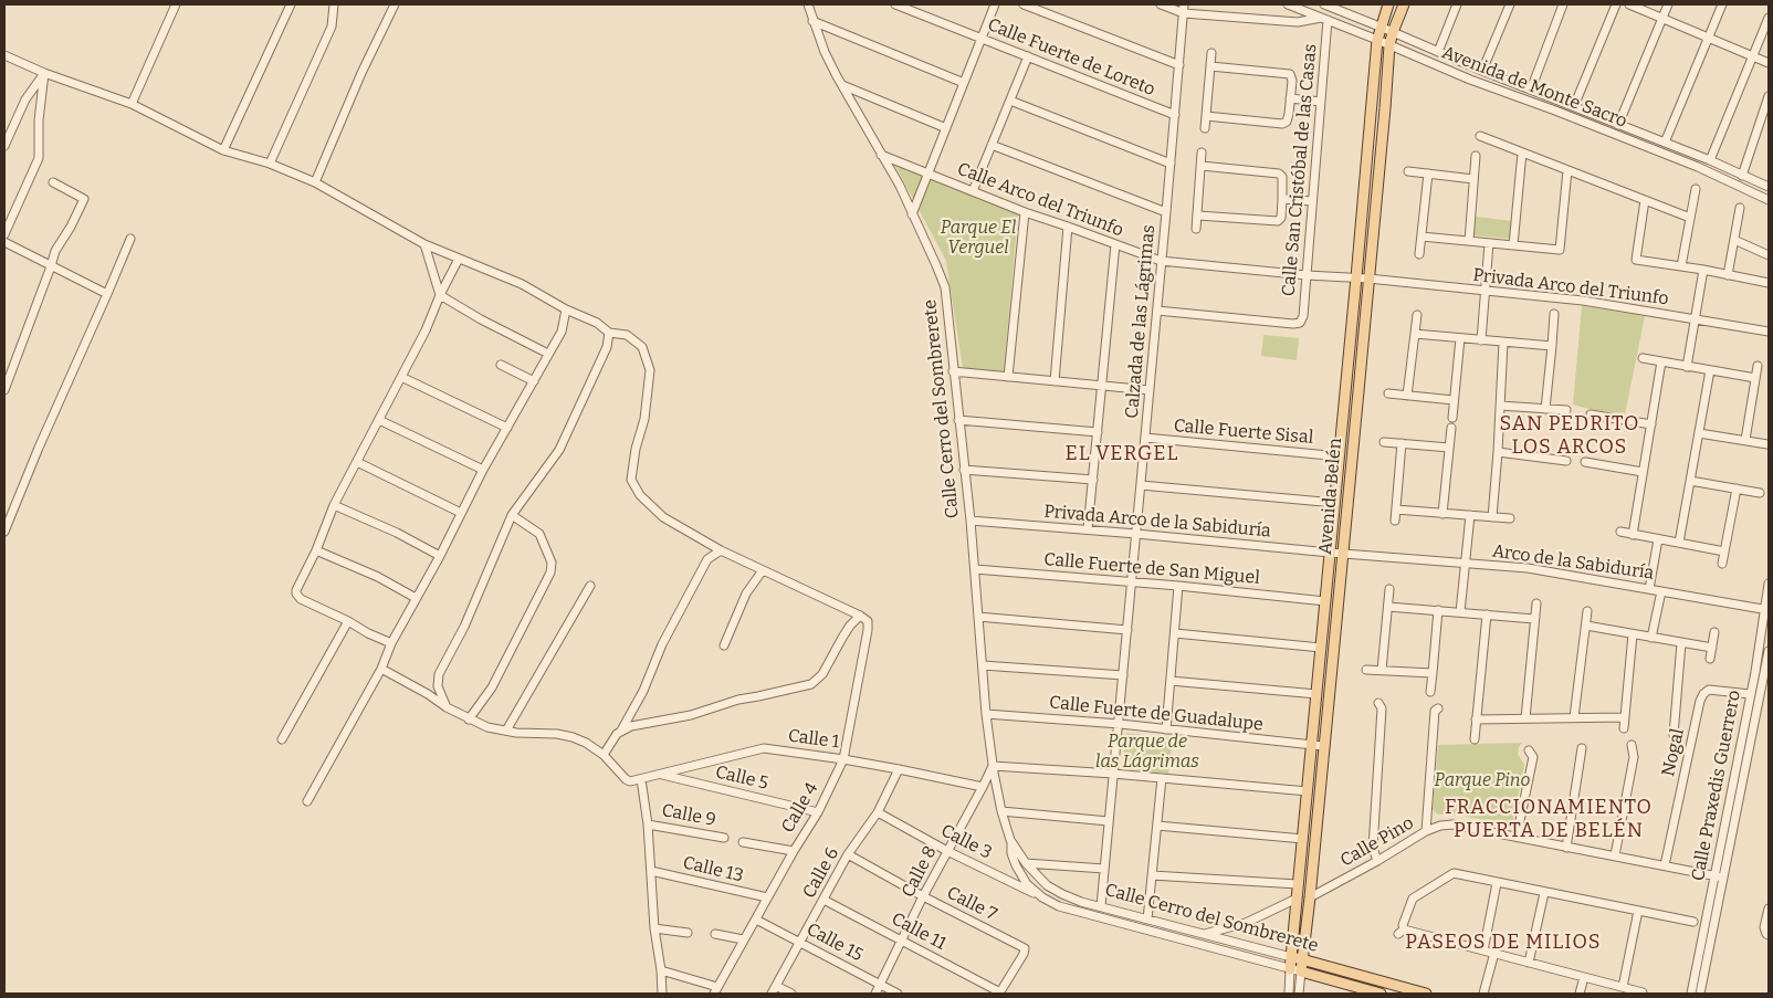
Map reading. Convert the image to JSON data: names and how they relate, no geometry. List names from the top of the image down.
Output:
{
  "streets": {
    "main road": ["Calle Cerro del Sombrerete", "Avenida Belén"],
    "street": [
      "Calle Fuerte de Loreto",
      "Avenida de Monte Sacro",
      "Calle San Cristóbal de las Casas",
      "Calle Arco del Triunfo",
      "Privada Arco del Triunfo",
      "Calzada de las Lágrimas",
      "Calle Fuerte Sisal",
      "Privada Arco de la Sabiduría",
      "Arco de la Sabiduría",
      "Calle Fuerte de San Miguel",
      "Calle Fuerte de Guadalupe",
      "Calle 1",
      "Nogal",
      "Calle 5",
      "Calle Praxedis Guerrero",
      "Calle 4",
      "Calle 9",
      "Calle 3",
      "Calle Pino",
      "Calle 13",
      "Calle 8",
      "Calle 6",
      "Calle 7",
      "Calle 11",
      "Calle 15"
    ]
  },
  "crossings": [
    ["Calle Fuerte de Loreto", "Calzada de las Lágrimas"],
    ["Avenida de Monte Sacro", "Calle San Cristóbal de las Casas"],
    ["Avenida de Monte Sacro", "Avenida Belén"],
    ["Calle San Cristóbal de las Casas", "Calle Arco del Triunfo"],
    ["Calle San Cristóbal de las Casas", "Calzada de las Lágrimas"],
    ["Calle Arco del Triunfo", "Privada Arco del Triunfo"],
    ["Calle Arco del Triunfo", "Calzada de las Lágrimas"],
    ["Calle Arco del Triunfo", "Calle Cerro del Sombrerete"],
    ["Calle Arco del Triunfo", "Avenida Belén"],
    ["Privada Arco del Triunfo", "Avenida Belén"],
    ["Calzada de las Lágrimas", "Calle Cerro del Sombrerete"],
    ["Calzada de las Lágrimas", "Calle Fuerte Sisal"],
    ["Calzada de las Lágrimas", "Privada Arco de la Sabiduría"],
    ["Calzada de las Lágrimas", "Calle Fuerte de San Miguel"],
    ["Calzada de las Lágrimas", "Calle Fuerte de Guadalupe"],
    ["Calle Cerro del Sombrerete", "Avenida Belén"],
    ["Calle Cerro del Sombrerete", "Privada Arco de la Sabiduría"],
    ["Calle Cerro del Sombrerete", "Calle Fuerte de San Miguel"],
    ["Calle Cerro del Sombrerete", "Calle Fuerte de Guadalupe"],
    ["Calle Cerro del Sombrerete", "Calle 3"],
    ["Calle Cerro del Sombrerete", "Calle 8"],
    ["Calle Fuerte Sisal", "Avenida Belén"],
    ["Avenida Belén", "Privada Arco de la Sabiduría"],
    ["Avenida Belén", "Arco de la Sabiduría"],
    ["Avenida Belén", "Calle Fuerte de San Miguel"],
    ["Avenida Belén", "Calle Fuerte de Guadalupe"],
    ["Avenida Belén", "Calle Pino"],
    ["Privada Arco de la Sabiduría", "Arco de la Sabiduría"],
    ["Arco de la Sabiduría", "Calle Praxedis Guerrero"],
    ["Calle 1", "Calle 5"],
    ["Calle 1", "Calle 4"],
    ["Calle 1", "Calle 8"],
    ["Calle 1", "Calle 6"],
    ["Nogal", "Calle Praxedis Guerrero"],
    ["Nogal", "Calle Pino"],
    ["Calle 5", "Calle 4"],
    ["Calle Praxedis Guerrero", "Calle Pino"],
    ["Calle 4", "Calle 13"],
    ["Calle 4", "Calle 15"],
    ["Calle 3", "Calle 8"],
    ["Calle 3", "Calle 6"],
    ["Calle 8", "Calle 7"],
    ["Calle 8", "Calle 11"],
    ["Calle 8", "Calle 15"],
    ["Calle 6", "Calle 7"],
    ["Calle 6", "Calle 11"],
    ["Calle 6", "Calle 15"],
    ["Calle 7", "Calle 11"]
  ],
  "districts": [
    "SAN PEDRITO LOS ARCOS",
    "EL VERGEL",
    "FRACCIONAMIENTO PUERTA DE BELÉN",
    "PASEOS DE MILIOS"
  ],
  "parks": ["Parque El Verguel", "Parque de las Lágrimas", "Parque Pino"]
}
